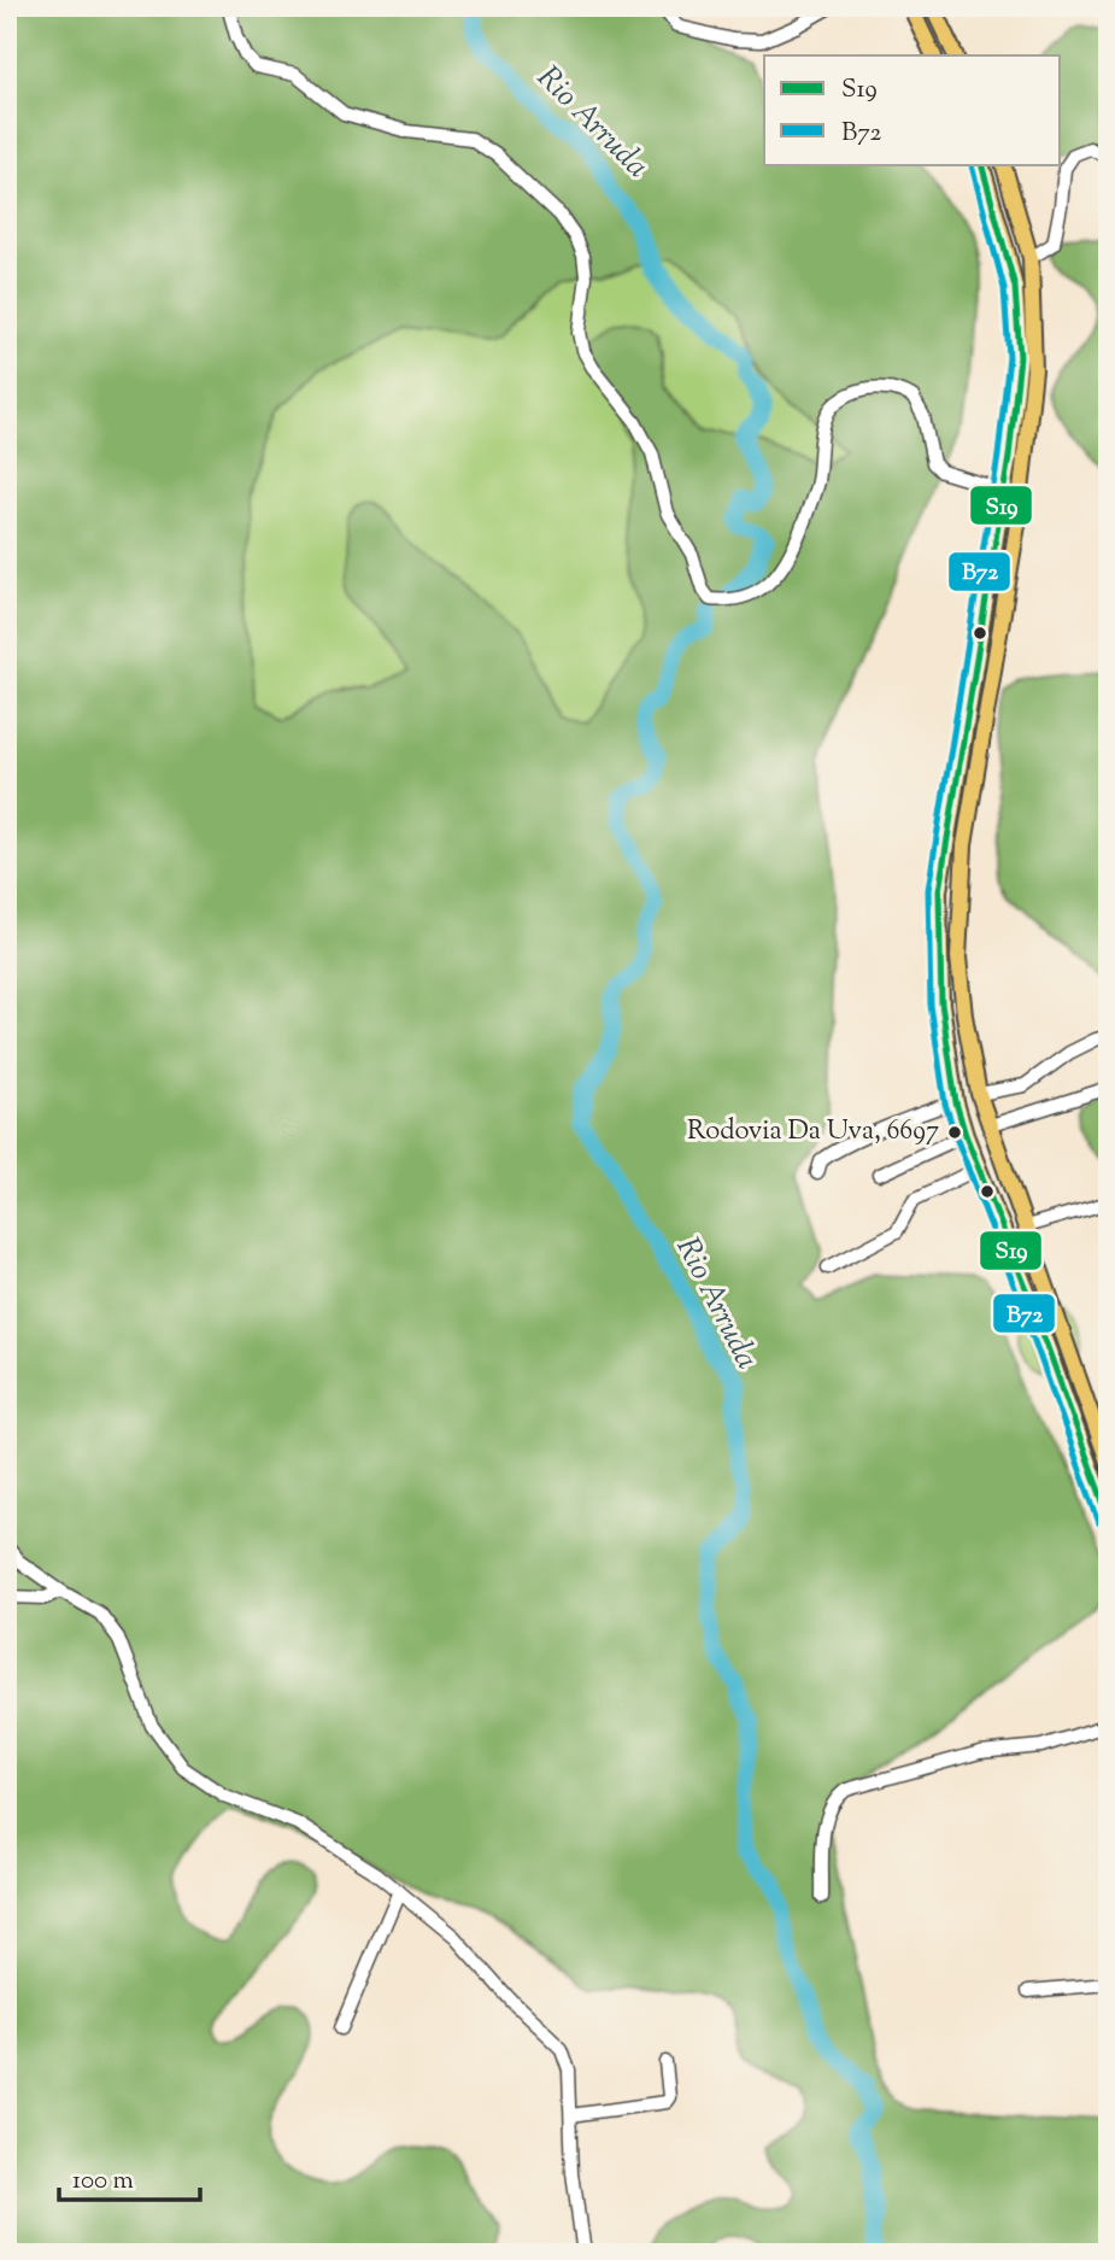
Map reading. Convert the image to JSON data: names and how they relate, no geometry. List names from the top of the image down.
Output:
{
  "water": ["Rio Arruda"],
  "places": ["Rodovia Da Uva, 6697"],
  "lines": ["transit line S19", "transit line B72"],
  "legend": ["S19", "B72"],
  "scale_bar": "100 m"
}
